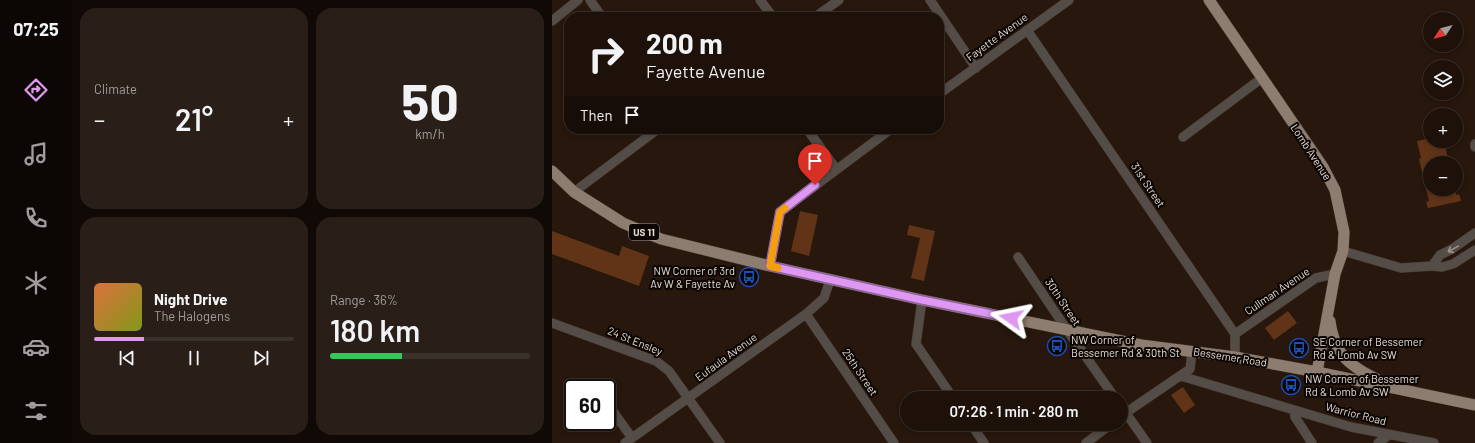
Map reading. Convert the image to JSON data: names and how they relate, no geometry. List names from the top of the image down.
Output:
{
  "streets": {
    "main road": ["Lomb Avenue", "US 11", "Bessemer Road"],
    "street": [
      "Fayette Avenue",
      "31st Street",
      "Cullman Avenue",
      "30th Street",
      "24 St Ensley",
      "Eufaula Avenue",
      "25th Street",
      "Warrior Road"
    ]
  },
  "crossings": [
    ["Fayette Avenue", "31st Street"],
    ["Lomb Avenue", "Cullman Avenue"],
    ["Lomb Avenue", "Bessemer Road"],
    ["31st Street", "Cullman Avenue"],
    ["US 11", "Bessemer Road"],
    ["30th Street", "Bessemer Road"],
    ["24 St Ensley", "Eufaula Avenue"],
    ["Eufaula Avenue", "Bessemer Road"],
    ["Eufaula Avenue", "25th Street"]
  ],
  "places": {
    "bus stop": [
      "NW Corner of 3rd Av W & Fayette Av",
      "NW Corner of Bessemer Rd & 30th St",
      "SE Corner of Bessemer Rd & Lomb Av SW",
      "NW Corner of Bessemer Rd & Lomb Av SW"
    ]
  },
  "north": "bottom left",
  "page": {
    "tabs": "07:25",
    "tile": [
      "Climate",
      ["50", "km/h"],
      ["Range · 36%", "180 km"]
    ],
    "map_buttons": ["+", "−"],
    "turn": ["200 m", "Fayette Avenue"],
    "then": "Then",
    "heat": ["−", "21°", "+"],
    "song": ["Night Drive", "The Halogens"],
    "limit": "60",
    "trip": "07:26 · 1 min · 280 m"
  }
}
